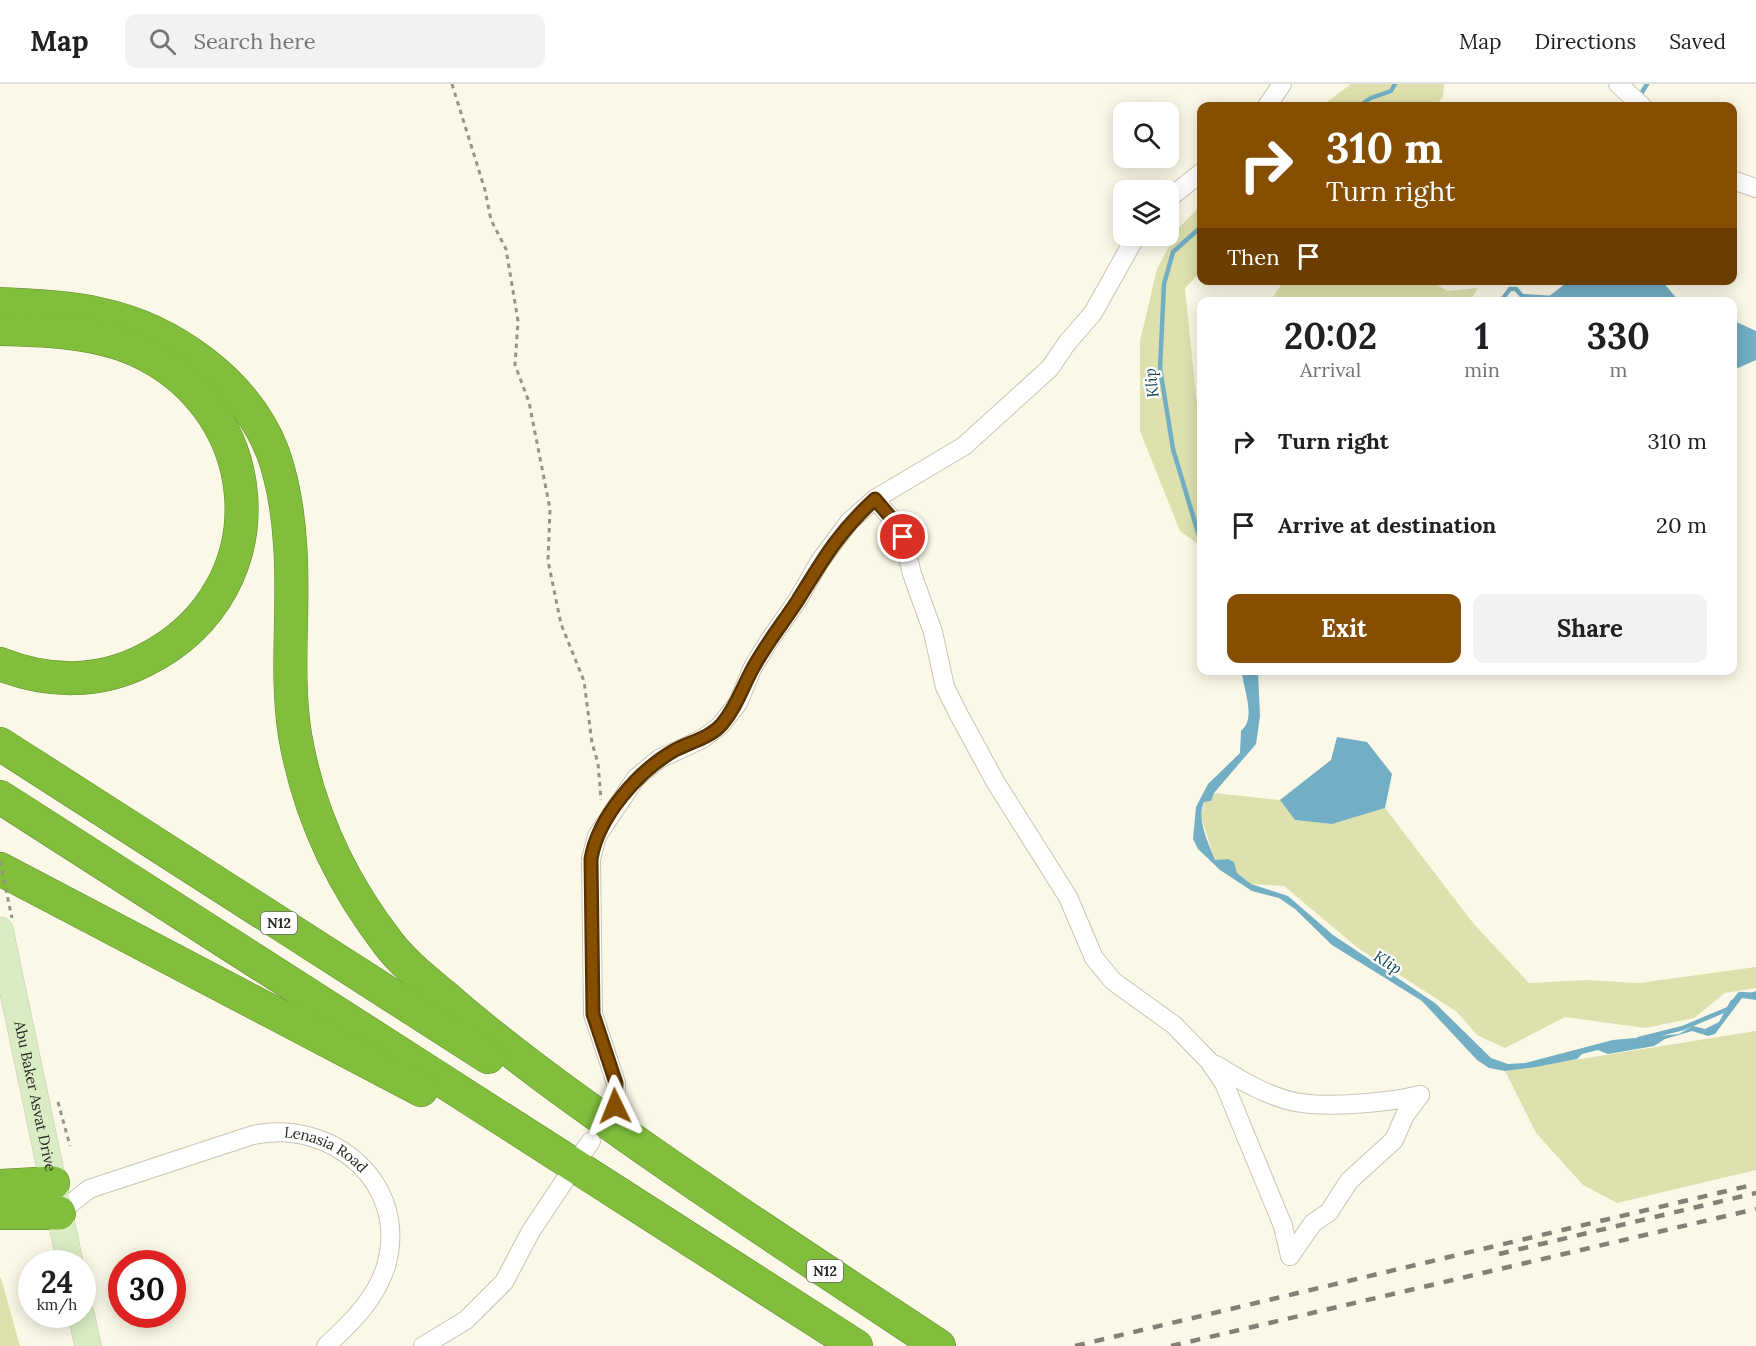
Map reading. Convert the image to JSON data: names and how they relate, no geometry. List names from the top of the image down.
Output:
{
  "streets": {
    "highway": ["N12"],
    "main road": ["Abu Baker Asvat Drive"],
    "street": ["Lenasia Road"]
  },
  "crossings": [
    ["Abu Baker Asvat Drive", "Lenasia Road"]
  ],
  "water": ["Klip"],
  "page": {
    "header": "Map",
    "search": "Search here",
    "nav": ["Map", "Directions", "Saved"],
    "turn": ["310 m", "Turn right"],
    "then": "Then",
    "eta": [
      "20:02",
      "Arrival",
      "1",
      "min",
      "330",
      "m"
    ],
    "list": [
      {
        "name": "Turn right",
        "value": "310 m"
      },
      {
        "name": "Arrive at destination",
        "value": "20 m"
      }
    ],
    "buttons": ["Exit", "Share"],
    "speed": "24 km/h",
    "limit": "30"
  }
}
